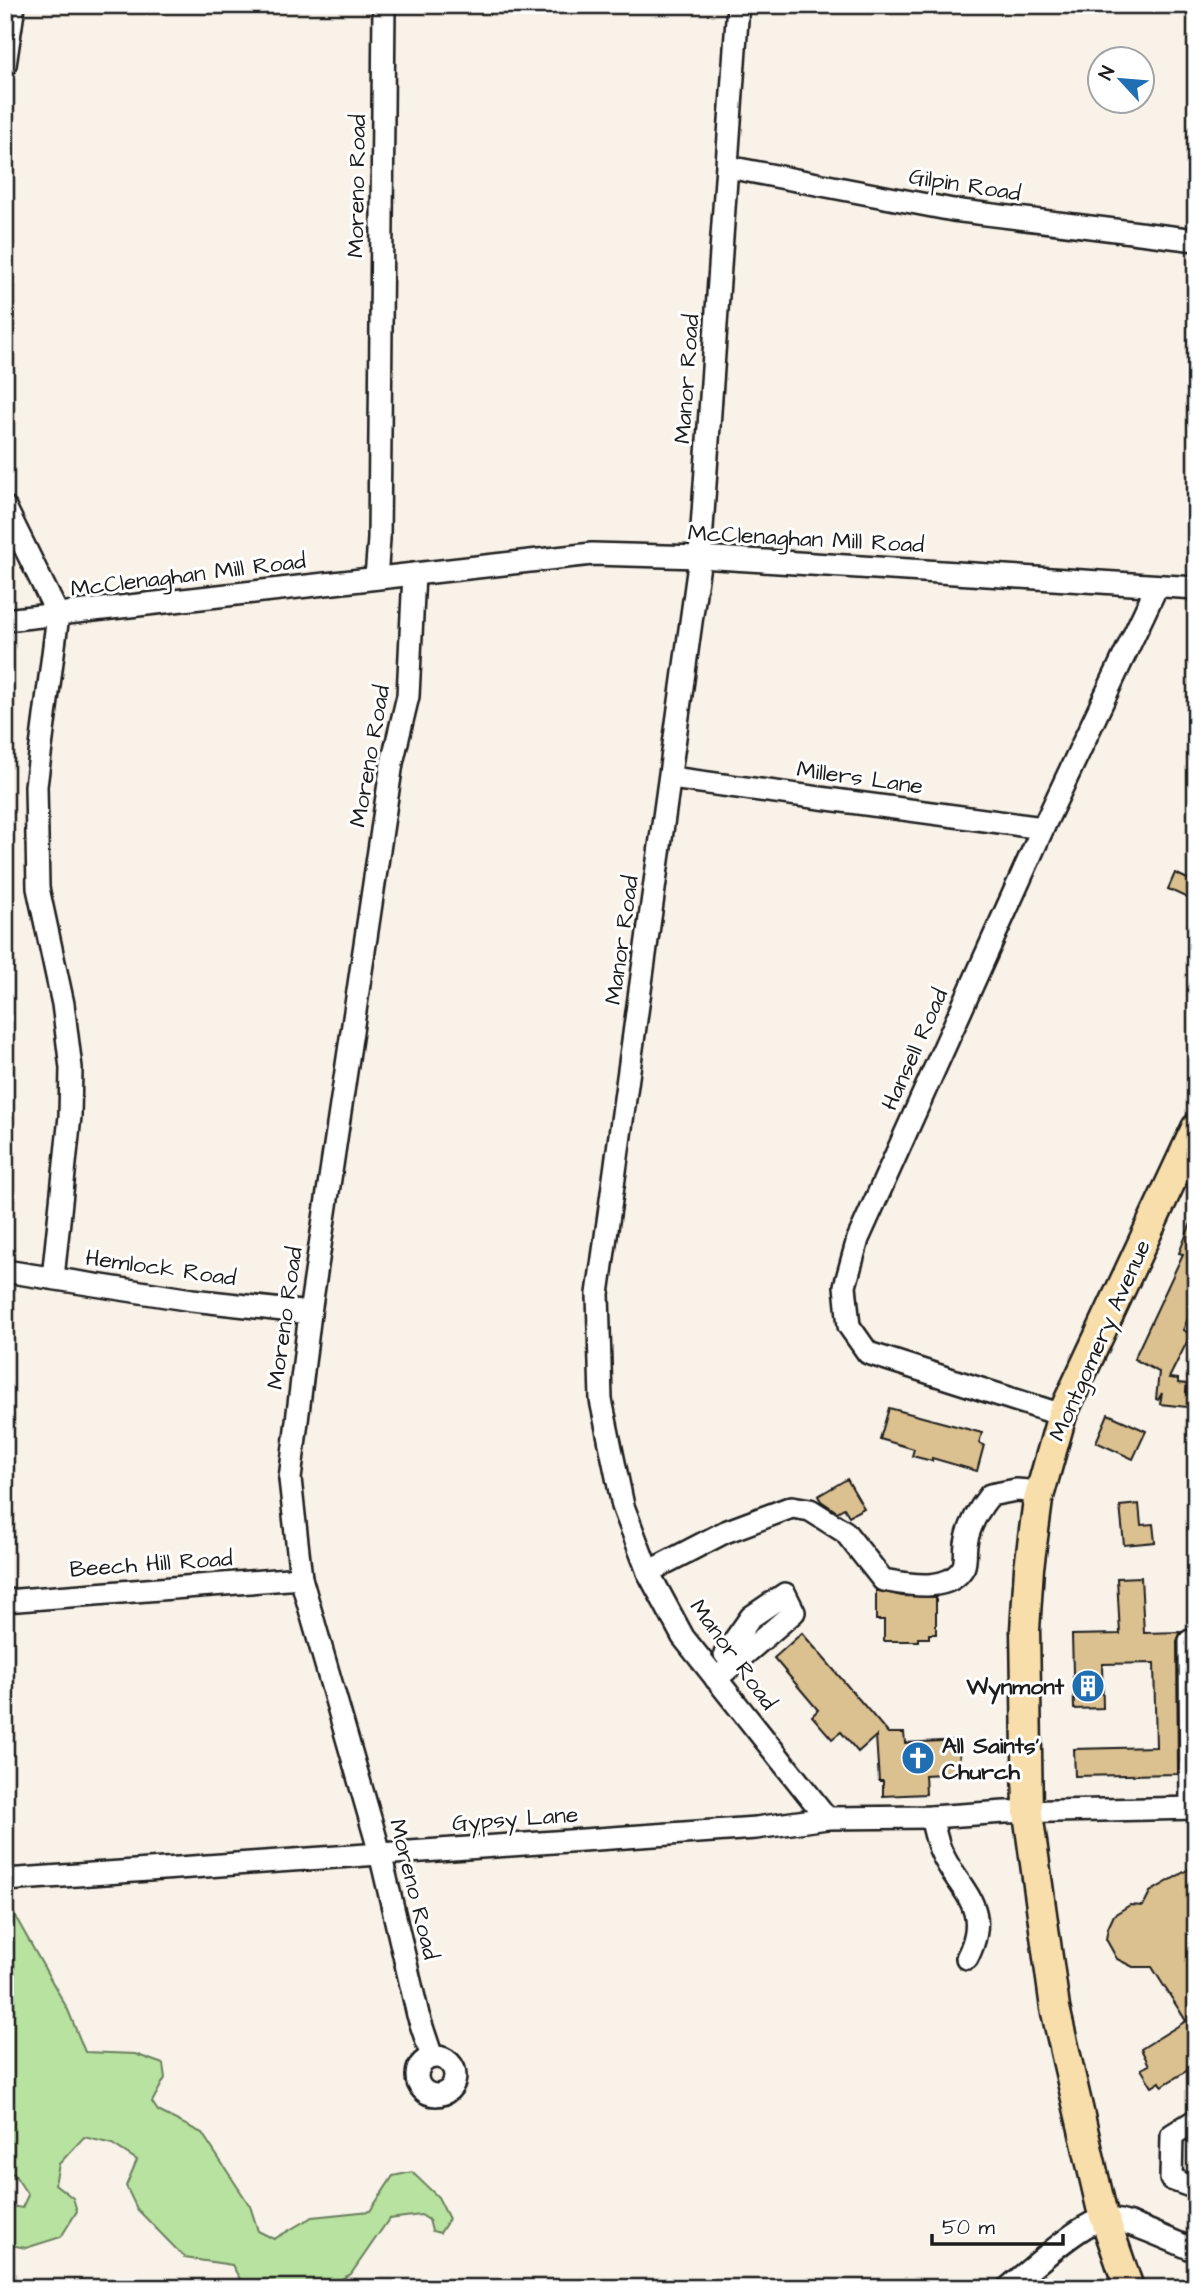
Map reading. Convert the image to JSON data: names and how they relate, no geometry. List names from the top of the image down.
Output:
{
  "streets": {
    "main road": ["Montgomery Avenue"],
    "street": [
      "Gilpin Road",
      "Moreno Road",
      "Manor Road",
      "McClenaghan Mill Road",
      "Millers Lane",
      "Hansell Road",
      "Hemlock Road",
      "Beech Hill Road",
      "Gypsy Lane"
    ]
  },
  "crossings": [
    ["Gilpin Road", "Manor Road"],
    ["Moreno Road", "McClenaghan Mill Road"],
    ["Moreno Road", "Hemlock Road"],
    ["Moreno Road", "Beech Hill Road"],
    ["Moreno Road", "Gypsy Lane"],
    ["Manor Road", "McClenaghan Mill Road"],
    ["Manor Road", "Millers Lane"],
    ["Manor Road", "Gypsy Lane"],
    ["McClenaghan Mill Road", "Hansell Road"],
    ["Millers Lane", "Hansell Road"],
    ["Hansell Road", "Montgomery Avenue"],
    ["Montgomery Avenue", "Gypsy Lane"]
  ],
  "places": {
    "building": ["Wynmont"],
    "church": ["All Saints' Church"]
  },
  "scale_bar": "50 m",
  "north": "top left"
}
